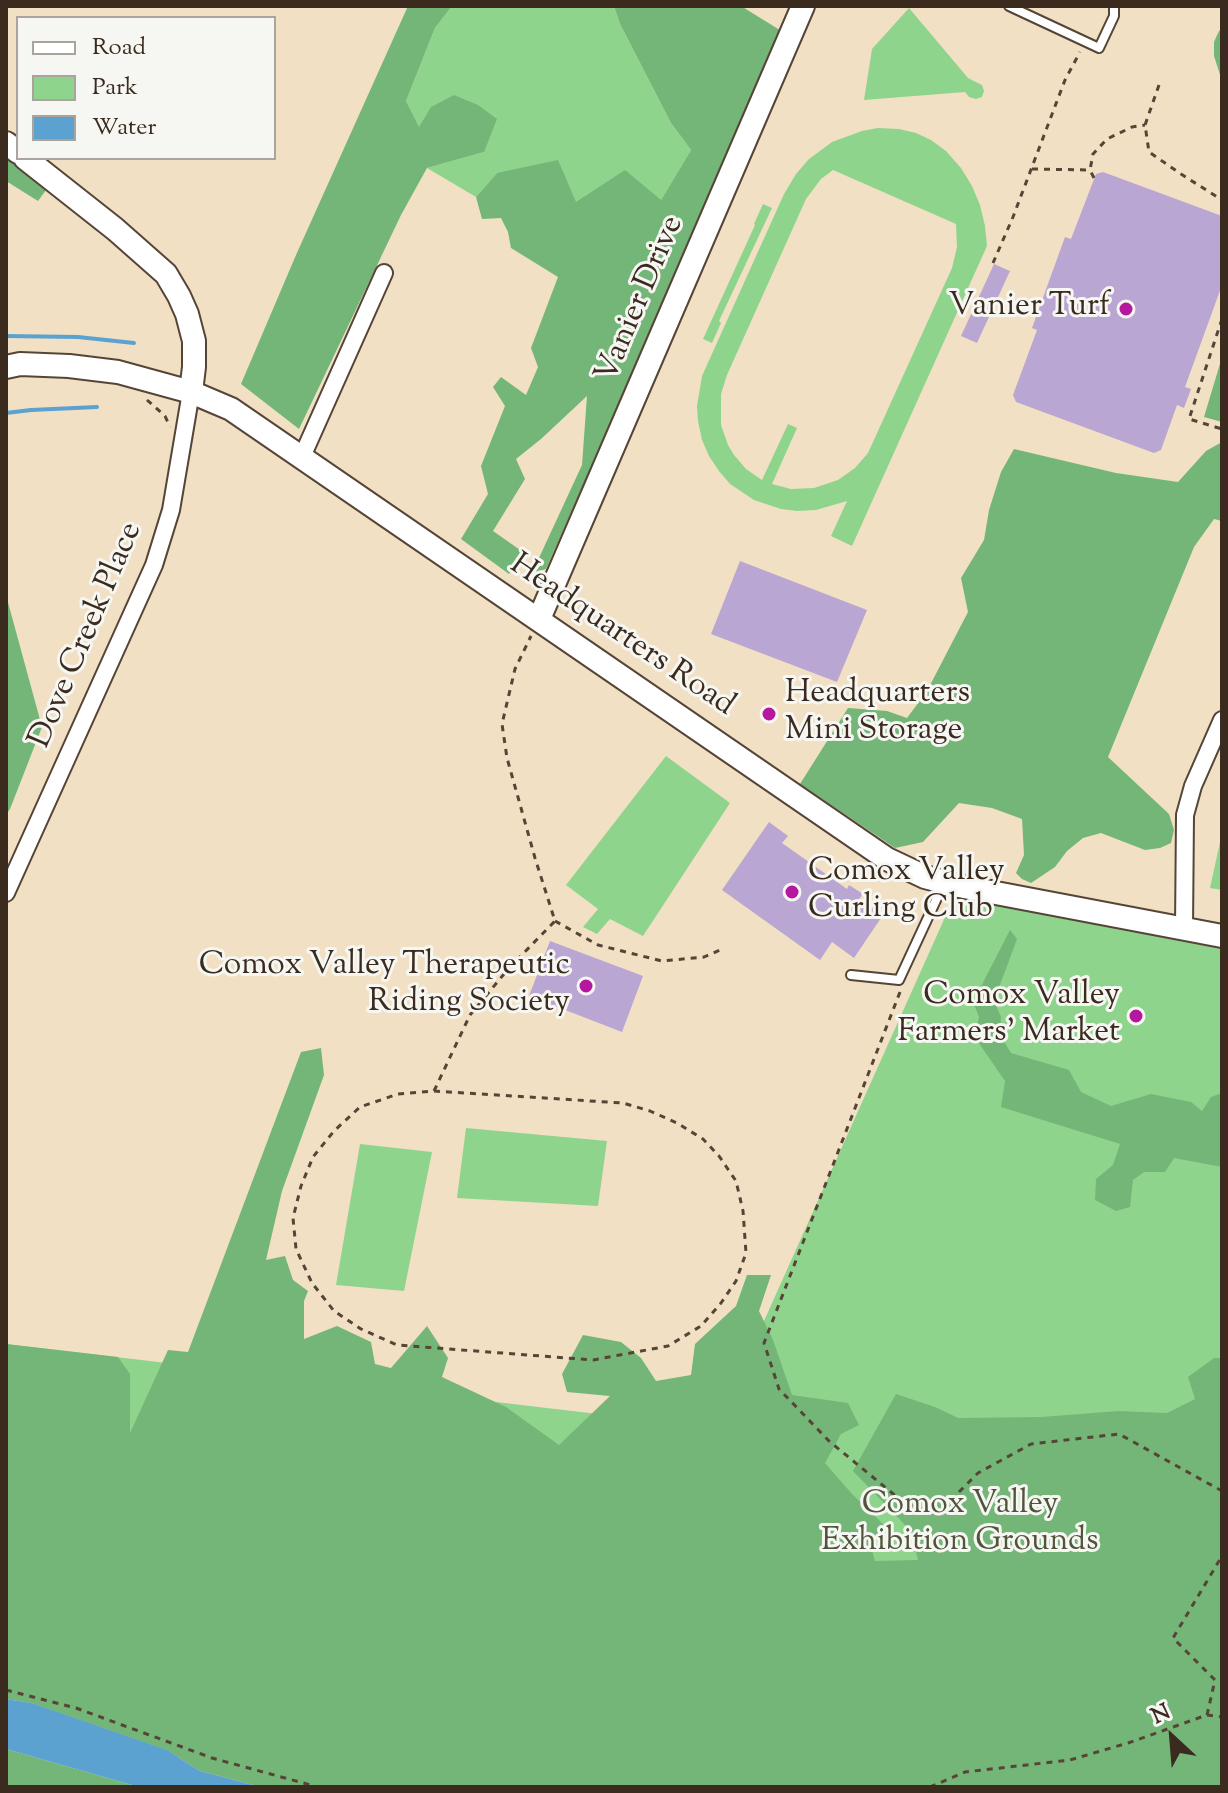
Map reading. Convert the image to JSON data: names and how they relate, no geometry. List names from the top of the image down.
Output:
{
  "streets": {
    "main road": ["Vanier Drive", "Headquarters Road"],
    "street": ["Dove Creek Place"]
  },
  "crossings": [
    ["Vanier Drive", "Headquarters Road"],
    ["Dove Creek Place", "Headquarters Road"]
  ],
  "parks": ["Comox Valley Exhibition Grounds"],
  "places": [
    "Vanier Turf",
    "Headquarters Mini Storage",
    "Comox Valley Curling Club",
    "Comox Valley Therapeutic Riding Society",
    "Comox Valley Farmers’ Market"
  ],
  "legend": ["Road", "Park", "Water"],
  "north": "top left"
}
